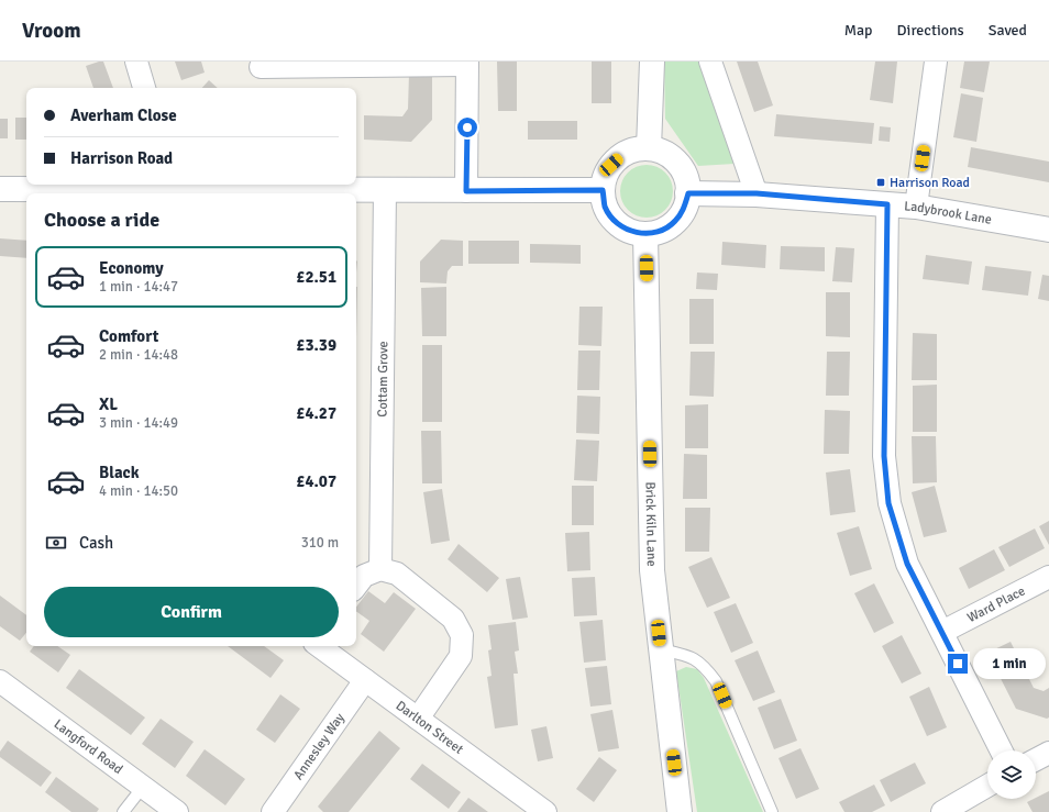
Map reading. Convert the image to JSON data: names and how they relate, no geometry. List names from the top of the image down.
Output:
{
  "streets": {
    "street": [
      "Ladybrook Lane",
      "Cottam Grove",
      "Brick Kiln Lane",
      "Ward Place",
      "Darlton Street",
      "Langford Road",
      "Annesley Way"
    ]
  },
  "crossings": [
    ["Ladybrook Lane", "Brick Kiln Lane"],
    ["Darlton Street", "Annesley Way"]
  ],
  "places": {
    "transit": ["Harrison Road"]
  },
  "page": {
    "header": "Vroom",
    "nav": ["Map", "Directions", "Saved"],
    "banner": ["Averham Close", "Harrison Road"],
    "heading": "Choose a ride",
    "list": [
      {
        "name": "Economy",
        "note": "1 min · 14:47",
        "value": "£2.51"
      },
      {
        "name": "Comfort",
        "note": "2 min · 14:48",
        "value": "£3.39"
      },
      {
        "name": "XL",
        "note": "3 min · 14:49",
        "value": "£4.27"
      },
      {
        "name": "Black",
        "note": "4 min · 14:50",
        "value": "£4.07"
      }
    ],
    "pay": ["Cash", "310 m"],
    "buttons": "Confirm",
    "bubble": "1 min"
  }
}
